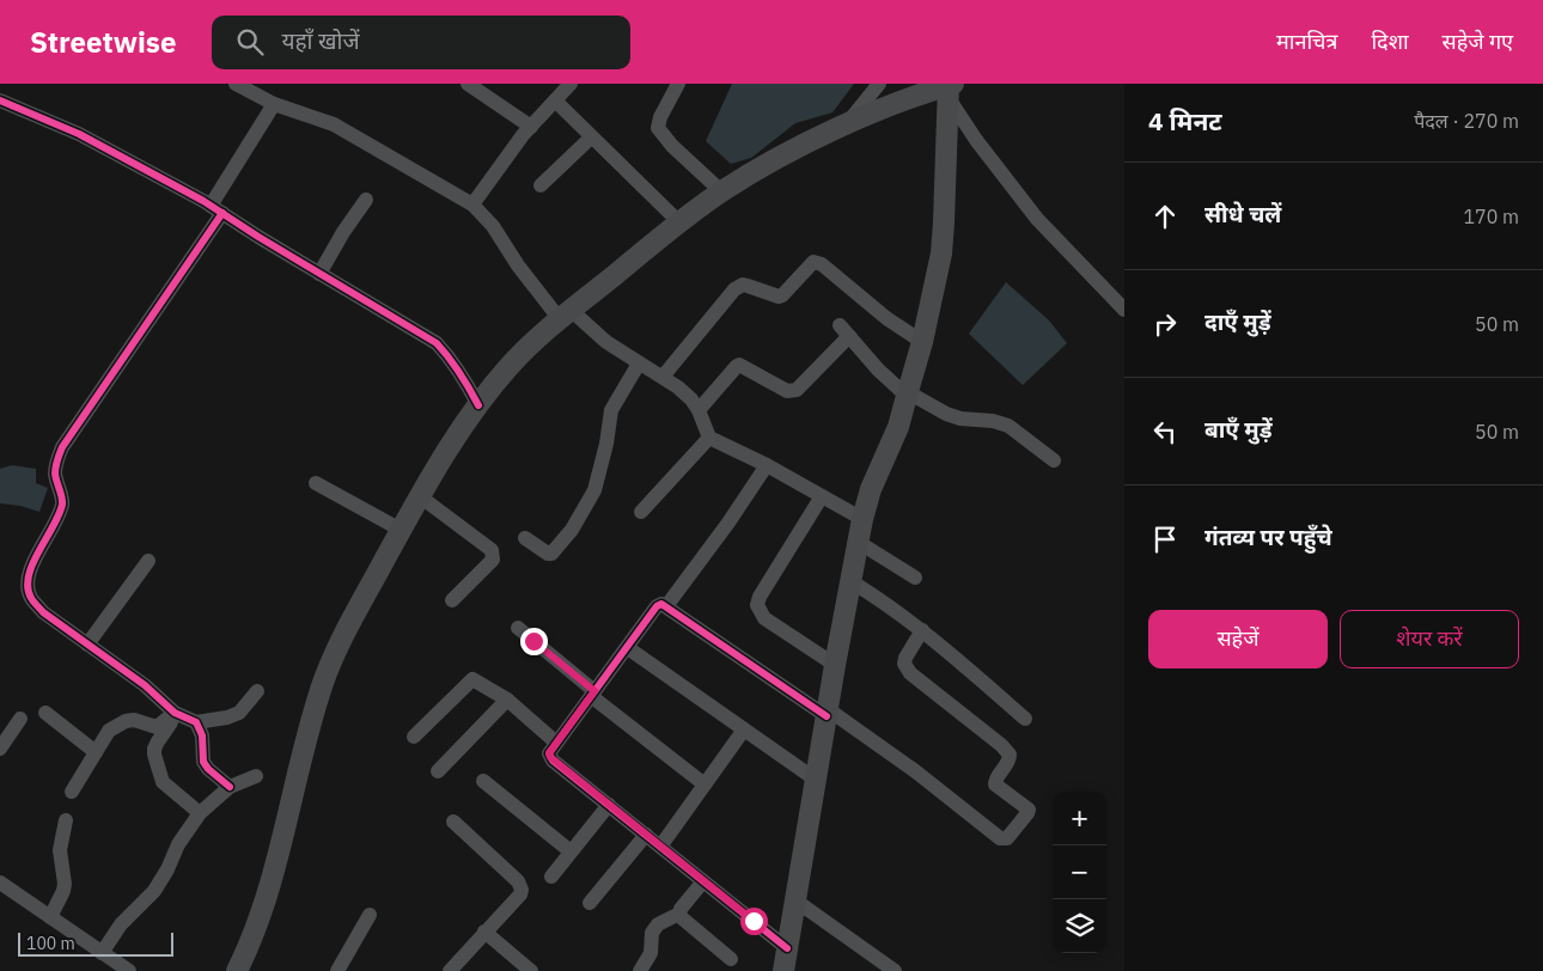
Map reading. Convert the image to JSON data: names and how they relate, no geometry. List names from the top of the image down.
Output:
{
  "scale_bar": "100 m",
  "page": {
    "header": "Streetwise",
    "search": "यहाँ खोजें",
    "nav": ["मानचित्र", "दिशा", "सहेजे गए"],
    "heading": ["4 मिनट", "पैदल · 270 m"],
    "list": [
      ["सीधे चलें", "170 m"],
      ["दाएँ मुड़ें", "50 m"],
      ["बाएँ मुड़ें", "50 m"],
      "गंतव्य पर पहुँचे"
    ],
    "buttons": ["सहेजें", "शेयर करें"],
    "map_buttons": ["+", "−"],
    "scale": "100 m"
  }
}
